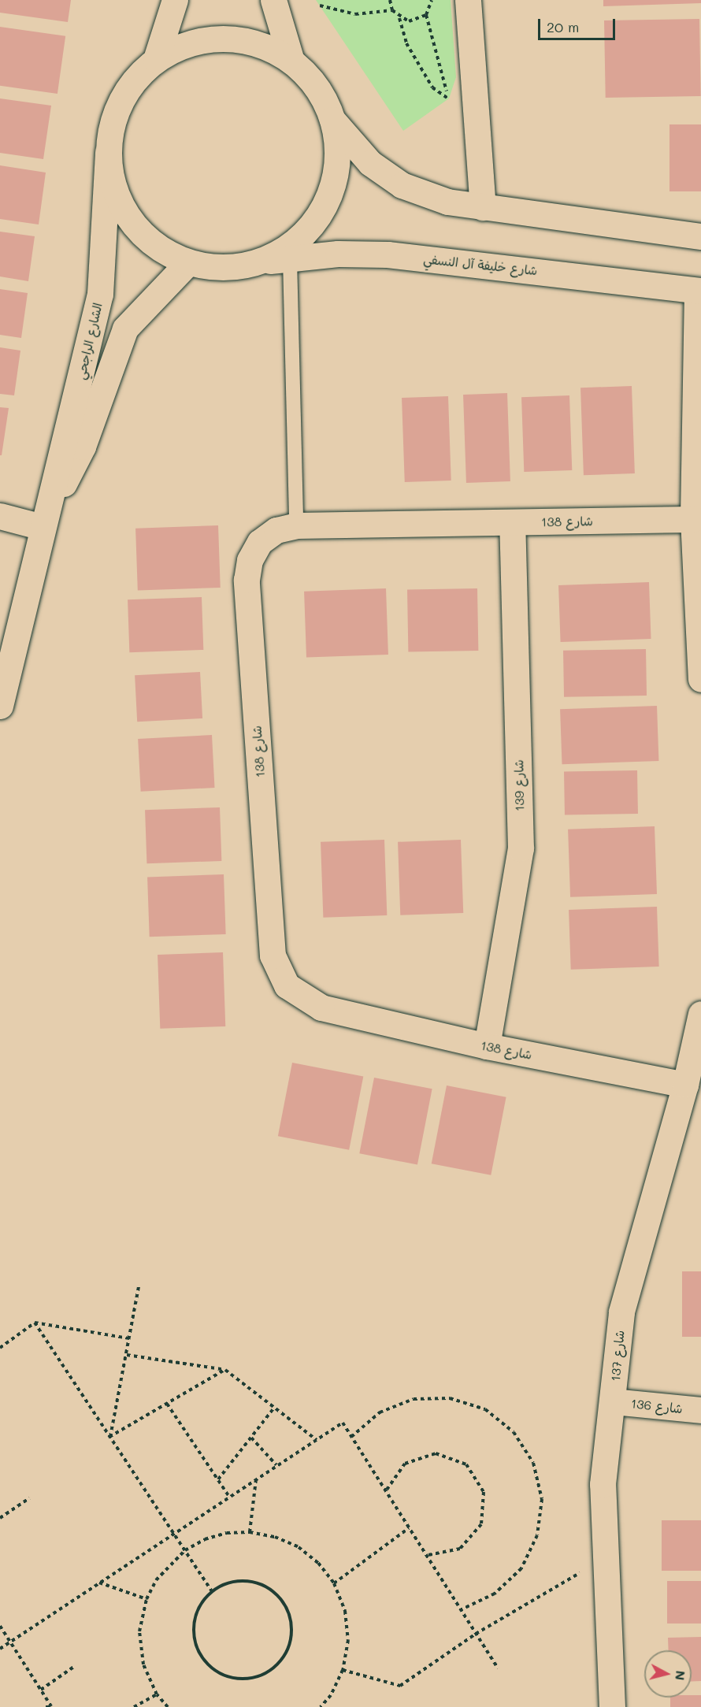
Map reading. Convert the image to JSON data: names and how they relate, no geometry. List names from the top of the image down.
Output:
{
  "streets": {
    "street": [
      "شارع خليفة آل النسفي",
      "الشارع الراجحي",
      "شارع 138",
      "شارع 139",
      "شارع 137",
      "شارع 136"
    ]
  },
  "crossings": [
    ["شارع خليفة آل النسفي", "الشارع الراجحي"],
    ["شارع 138", "شارع 139"],
    ["شارع 138", "شارع 137"],
    ["شارع 137", "شارع 136"]
  ],
  "scale_bar": "20 m",
  "north": "right"
}
